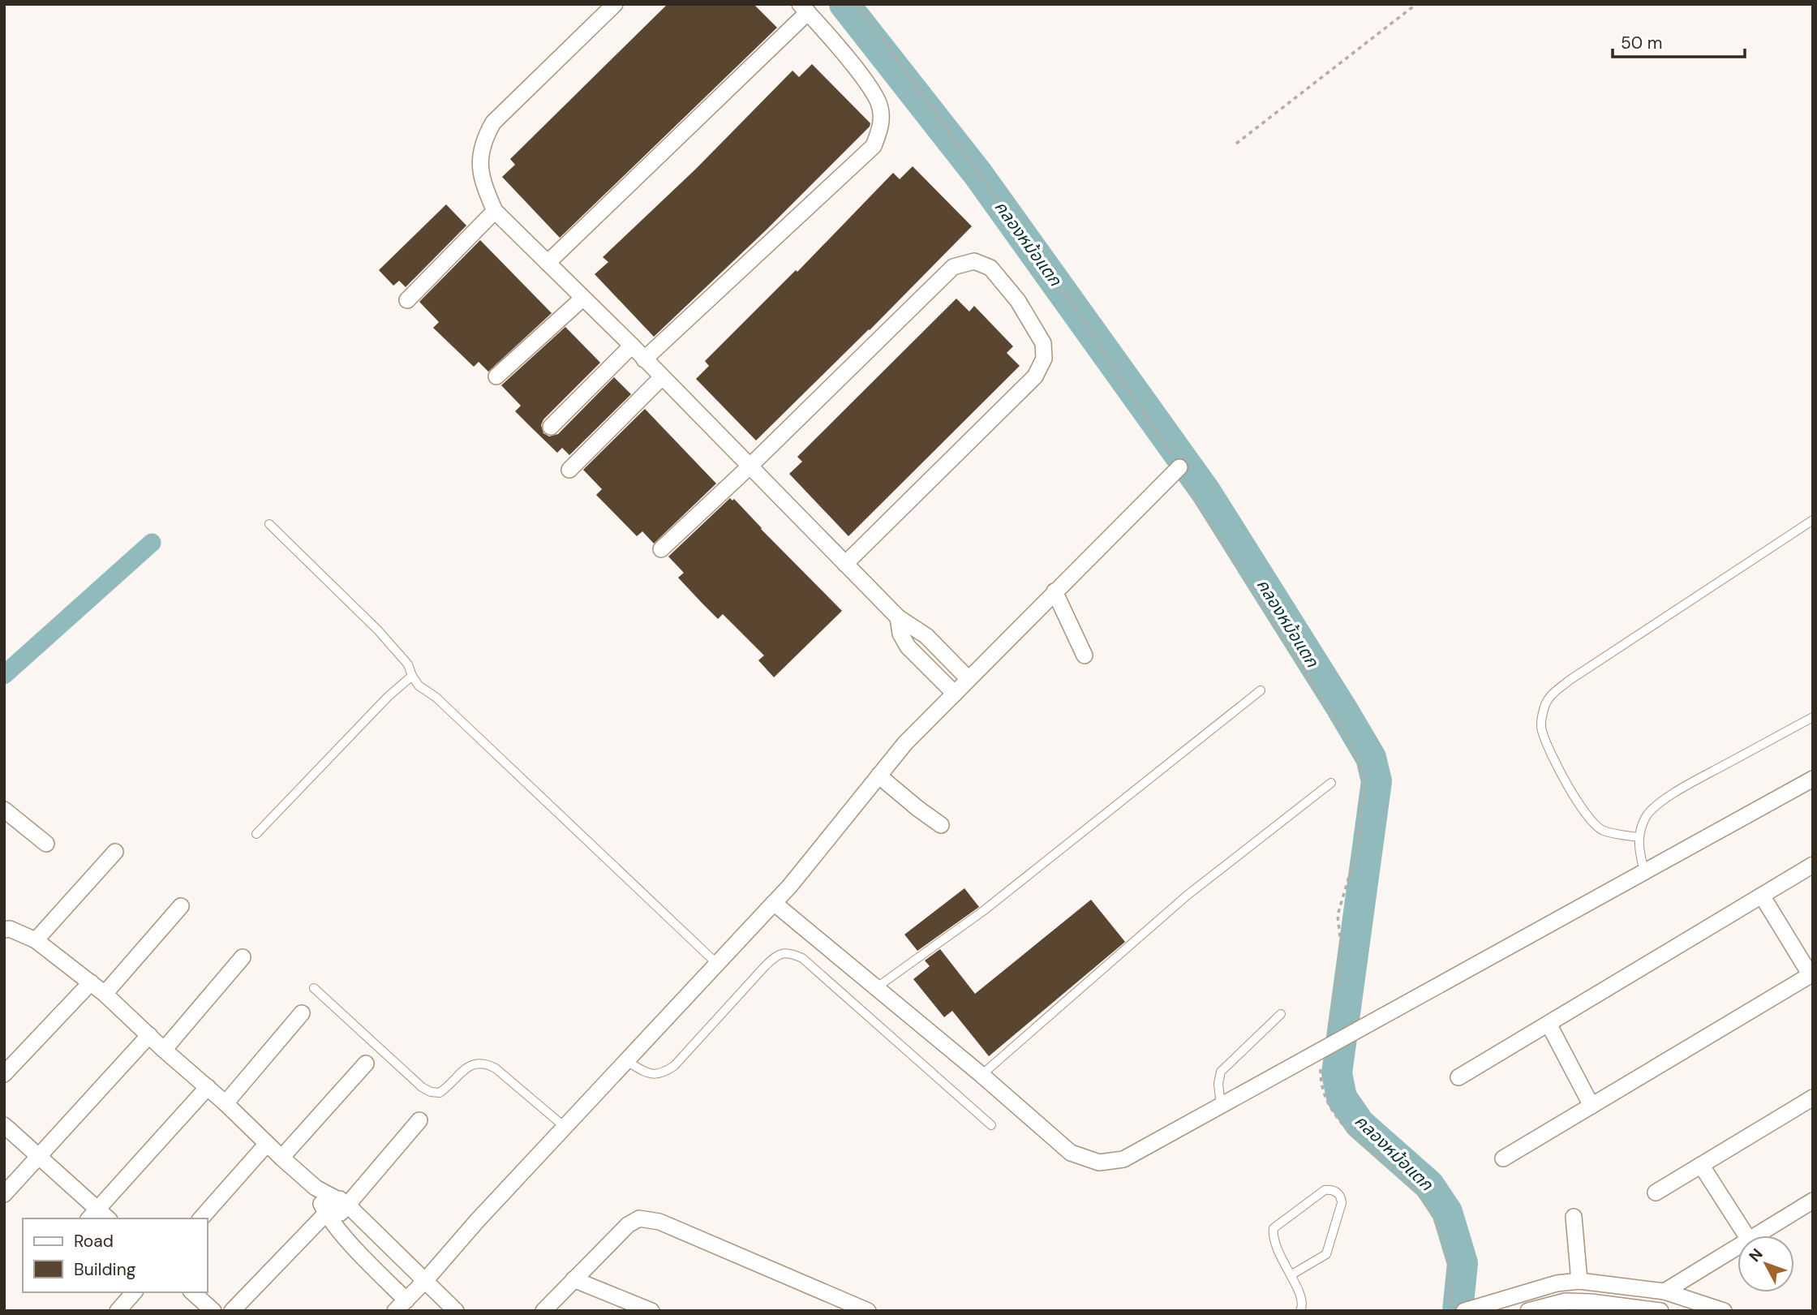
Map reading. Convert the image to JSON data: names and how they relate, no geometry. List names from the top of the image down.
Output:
{
  "water": ["คลองหม้อแตก"],
  "legend": ["Road", "Building"],
  "scale_bar": "50 m",
  "north": "top left"
}
